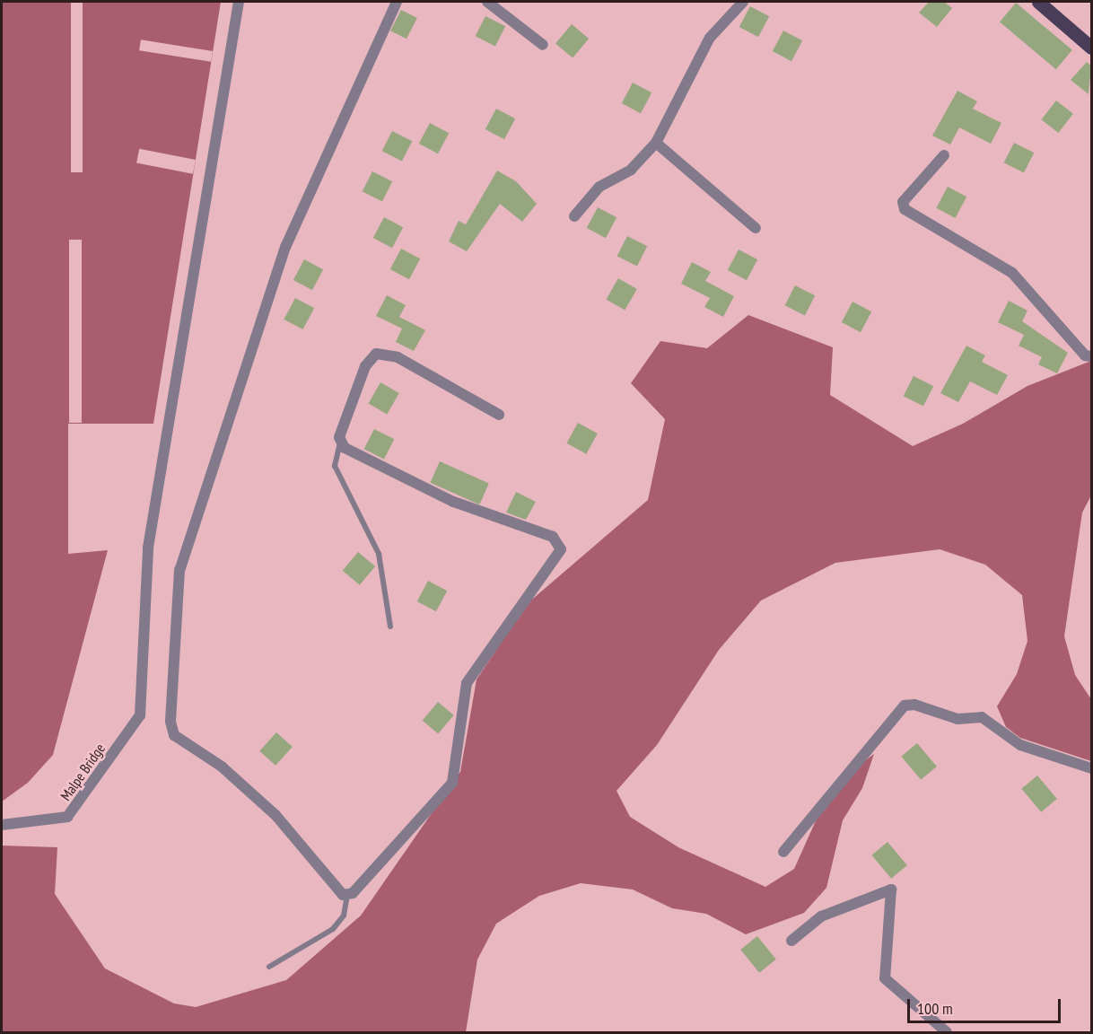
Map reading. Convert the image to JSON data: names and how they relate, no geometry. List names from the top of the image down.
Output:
{
  "streets": {
    "street": ["Malpe Bridge"]
  },
  "scale_bar": "100 m"
}
